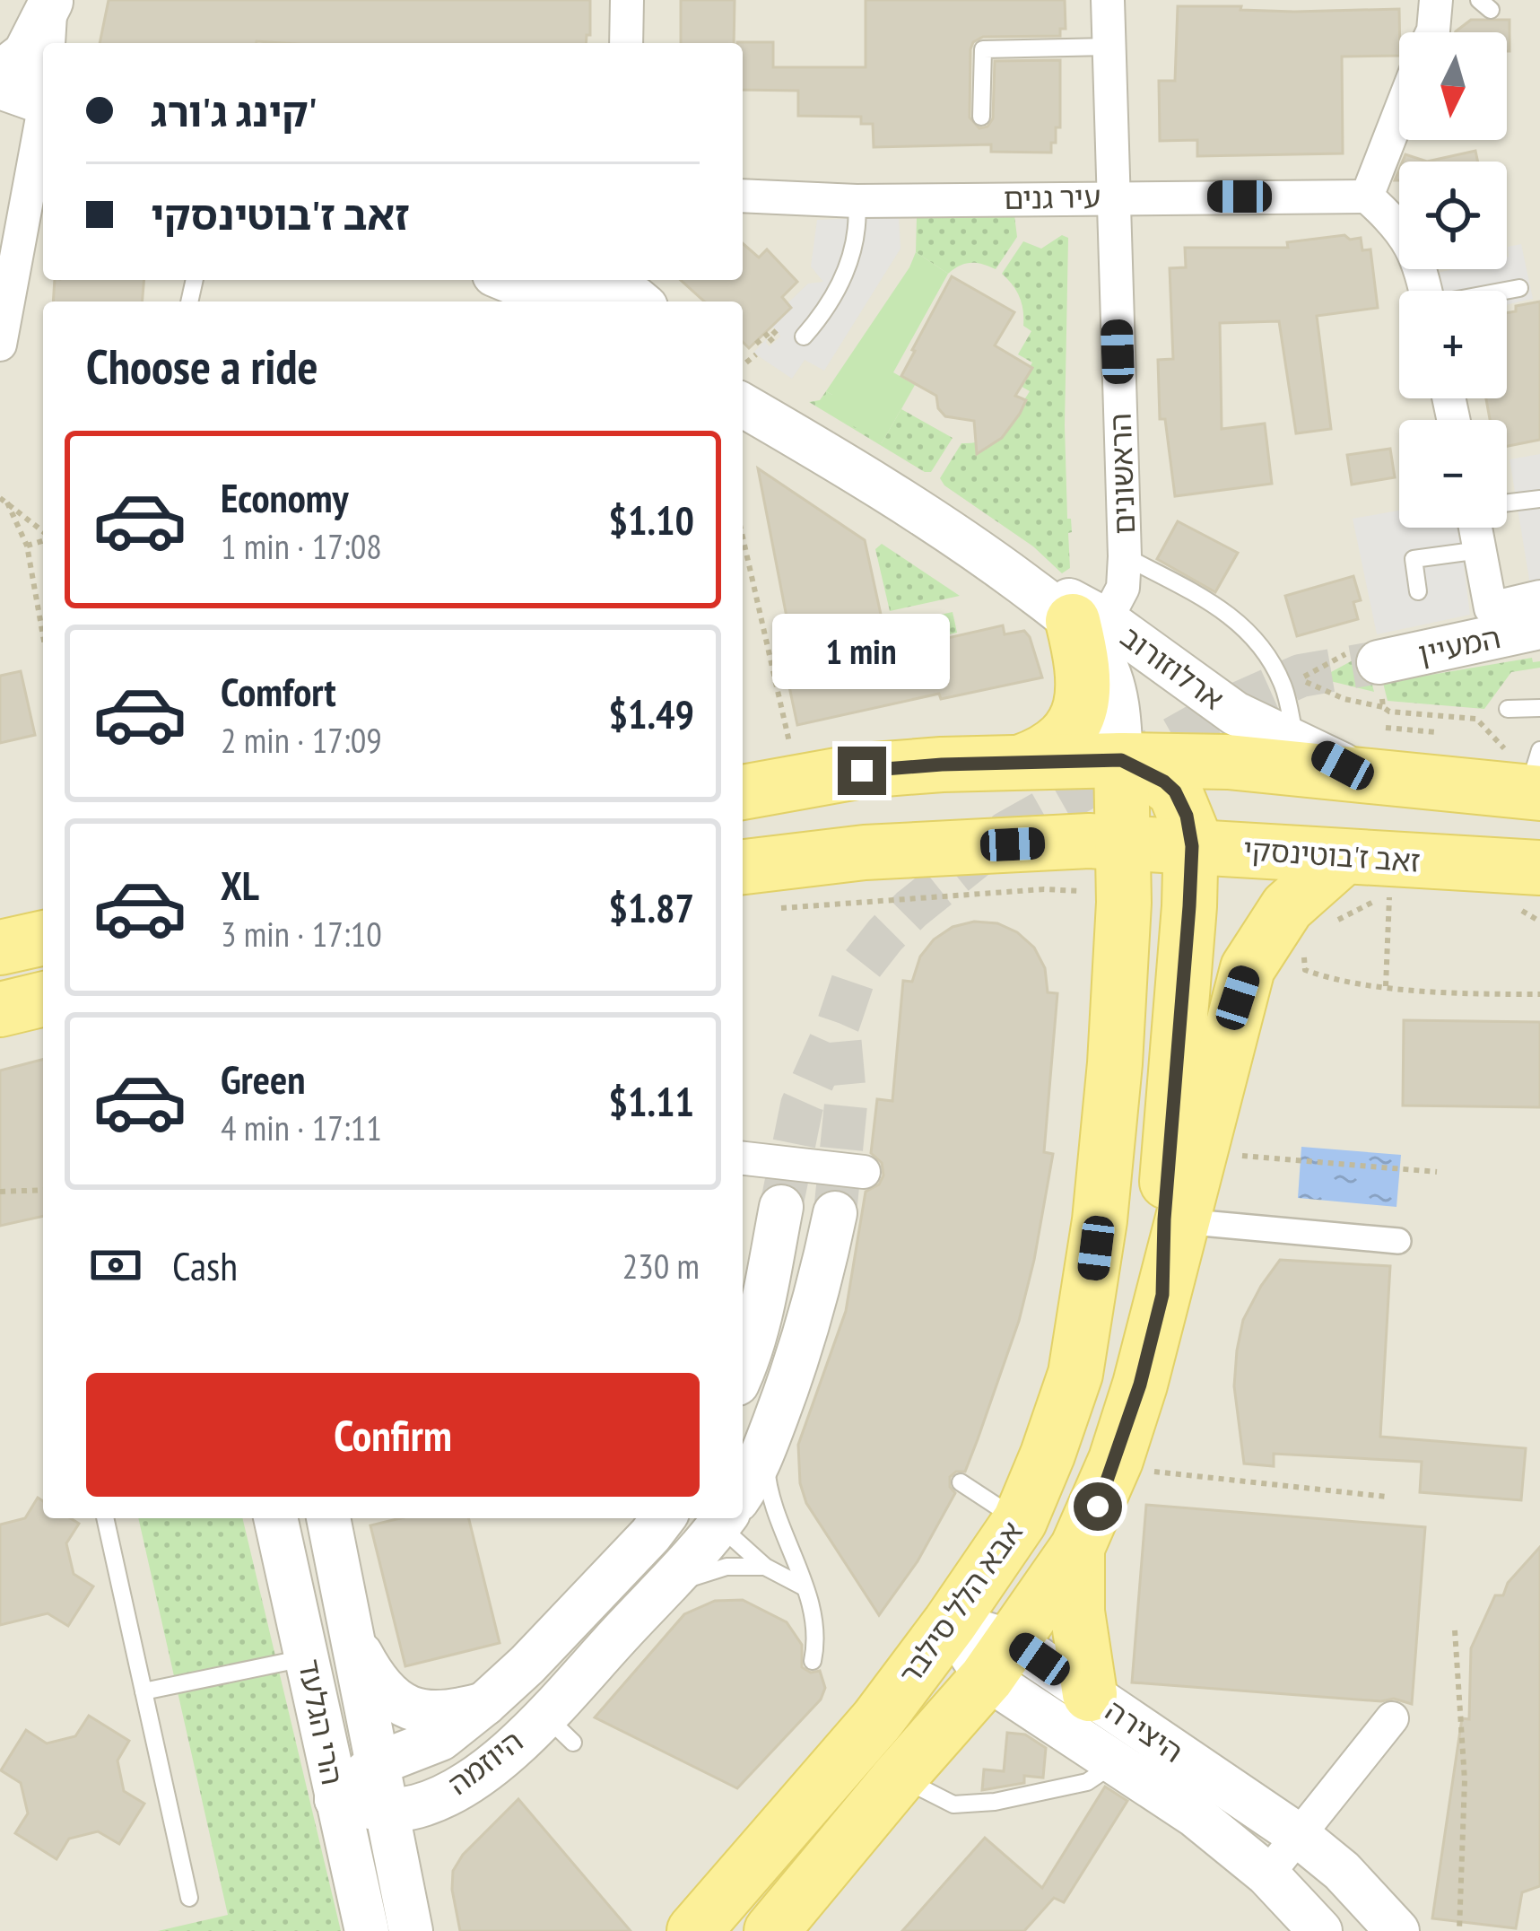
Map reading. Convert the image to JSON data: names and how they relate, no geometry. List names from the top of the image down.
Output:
{
  "streets": {
    "main road": ["זאב ז'בוטינסקי", "אבא הלל סילבר"],
    "street": [
      "עיר גנים",
      "הראשונים",
      "המעיין",
      "ארלוזורוב",
      "הרי הגלעד",
      "היצירה",
      "היוזמה"
    ]
  },
  "crossings": [
    ["עיר גנים", "הראשונים"],
    ["הראשונים", "ארלוזורוב"],
    ["ארלוזורוב", "אבא הלל סילבר"],
    ["זאב ז'בוטינסקי", "אבא הלל סילבר"],
    ["אבא הלל סילבר", "היצירה"],
    ["הרי הגלעד", "היוזמה"]
  ],
  "north": "bottom",
  "page": {
    "map_buttons": ["+", "−"],
    "banner": ["קינג ג'ורג'", "זאב ז'בוטינסקי"],
    "heading": "Choose a ride",
    "list": [
      {
        "name": "Economy",
        "note": "1 min · 17:08",
        "value": "$1.10"
      },
      {
        "name": "Comfort",
        "note": "2 min · 17:09",
        "value": "$1.49"
      },
      {
        "name": "XL",
        "note": "3 min · 17:10",
        "value": "$1.87"
      },
      {
        "name": "Green",
        "note": "4 min · 17:11",
        "value": "$1.11"
      }
    ],
    "bubble": "1 min",
    "pay": ["Cash", "230 m"],
    "buttons": "Confirm"
  }
}
